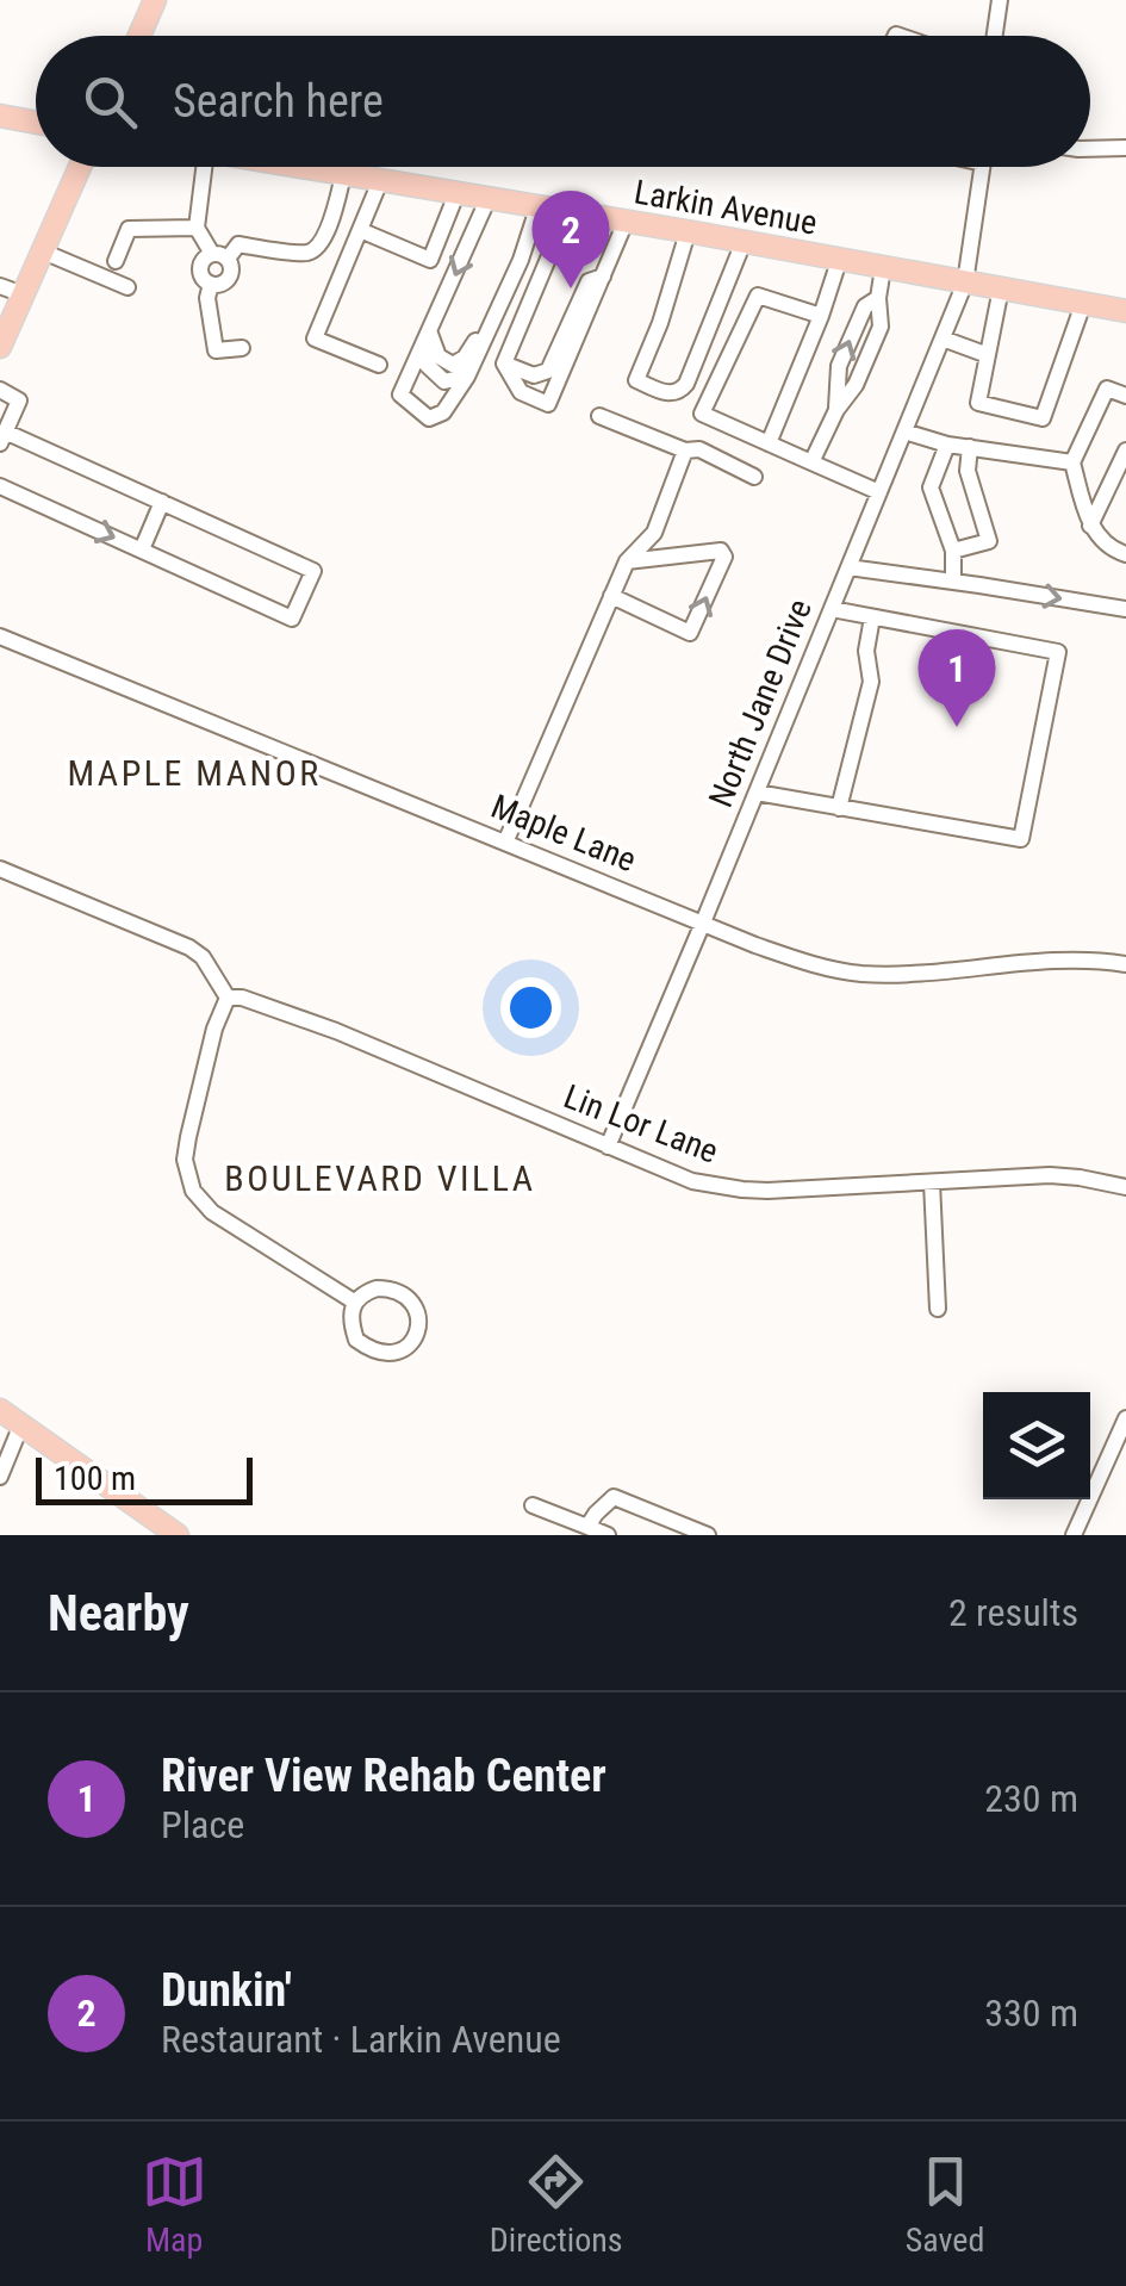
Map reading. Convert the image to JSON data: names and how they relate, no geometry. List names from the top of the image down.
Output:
{
  "streets": {
    "main road": ["Larkin Avenue"],
    "street": ["North Jane Drive", "Maple Lane", "Lin Lor Lane"]
  },
  "crossings": [
    ["Larkin Avenue", "North Jane Drive"],
    ["North Jane Drive", "Maple Lane"],
    ["North Jane Drive", "Lin Lor Lane"]
  ],
  "districts": ["MAPLE MANOR", "BOULEVARD VILLA"],
  "scale_bar": "100 m",
  "page": {
    "search": "Search here",
    "pins": ["2", "1"],
    "scale": "100 m",
    "heading": ["Nearby", "2 results"],
    "list": [
      {
        "mark": "1",
        "name": "River View Rehab Center",
        "note": "Place",
        "value": "230 m"
      },
      {
        "mark": "2",
        "name": "Dunkin'",
        "note": "Restaurant · Larkin Avenue",
        "value": "330 m"
      }
    ],
    "nav": ["Map", "Directions", "Saved"]
  }
}
